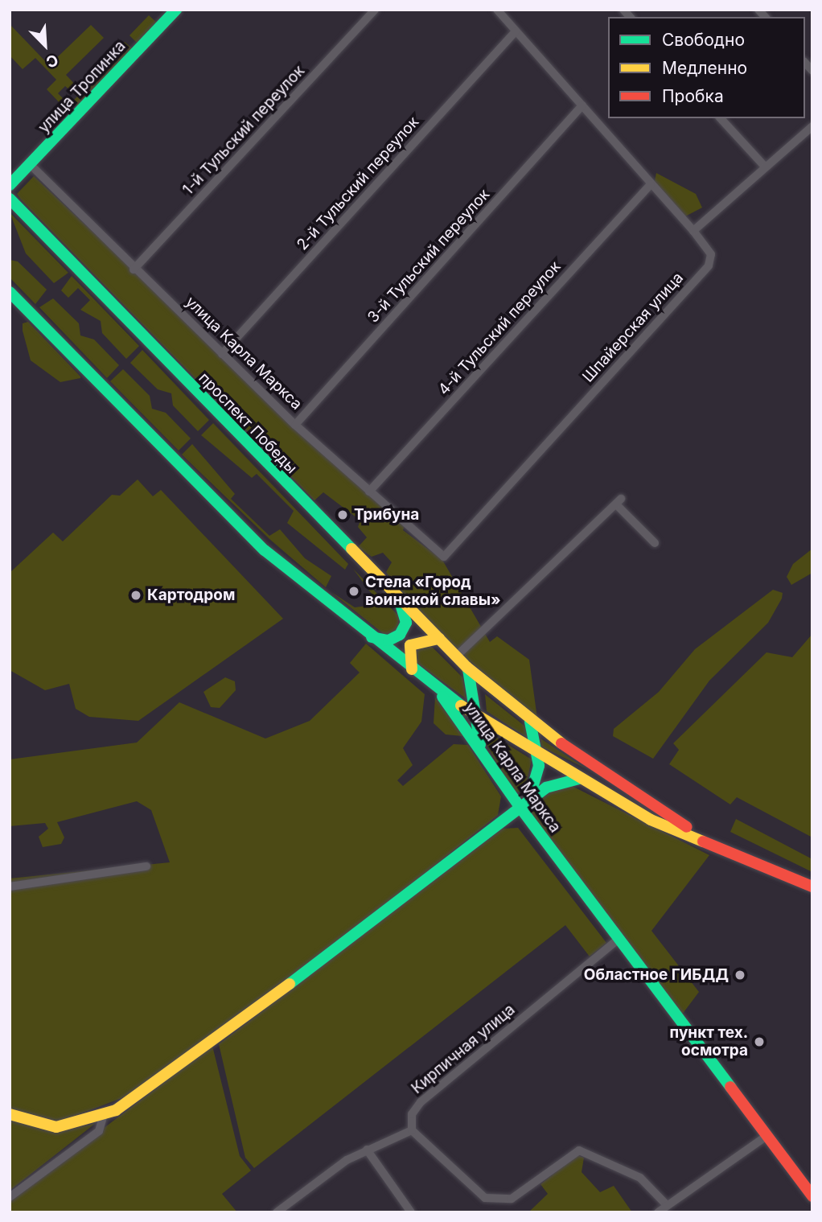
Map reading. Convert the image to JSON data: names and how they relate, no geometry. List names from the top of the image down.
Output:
{
  "streets": {
    "main road": ["улица Тропинка", "улица Карла Маркса", "проспект Победы"],
    "street": [
      "1-й Тульский переулок",
      "2-й Тульский переулок",
      "3-й Тульский переулок",
      "Шпайерская улица",
      "4-й Тульский переулок",
      "Кирпичная улица"
    ]
  },
  "crossings": [
    ["улица Тропинка", "улица Карла Маркса"],
    ["1-й Тульский переулок", "улица Карла Маркса"],
    ["2-й Тульский переулок", "Шпайерская улица"],
    ["2-й Тульский переулок", "улица Карла Маркса"],
    ["3-й Тульский переулок", "Шпайерская улица"],
    ["3-й Тульский переулок", "улица Карла Маркса"],
    ["Шпайерская улица", "4-й Тульский переулок"],
    ["Шпайерская улица", "улица Карла Маркса"],
    ["4-й Тульский переулок", "улица Карла Маркса"],
    ["улица Карла Маркса", "проспект Победы"],
    ["улица Карла Маркса", "Кирпичная улица"]
  ],
  "places": [
    "Трибуна",
    "Стела «Город воинской славы»",
    "Картодром",
    "Областное ГИБДД",
    "пункт тех. осмотра"
  ],
  "legend": ["Свободно", "Медленно", "Пробка"],
  "north": "bottom right"
}
